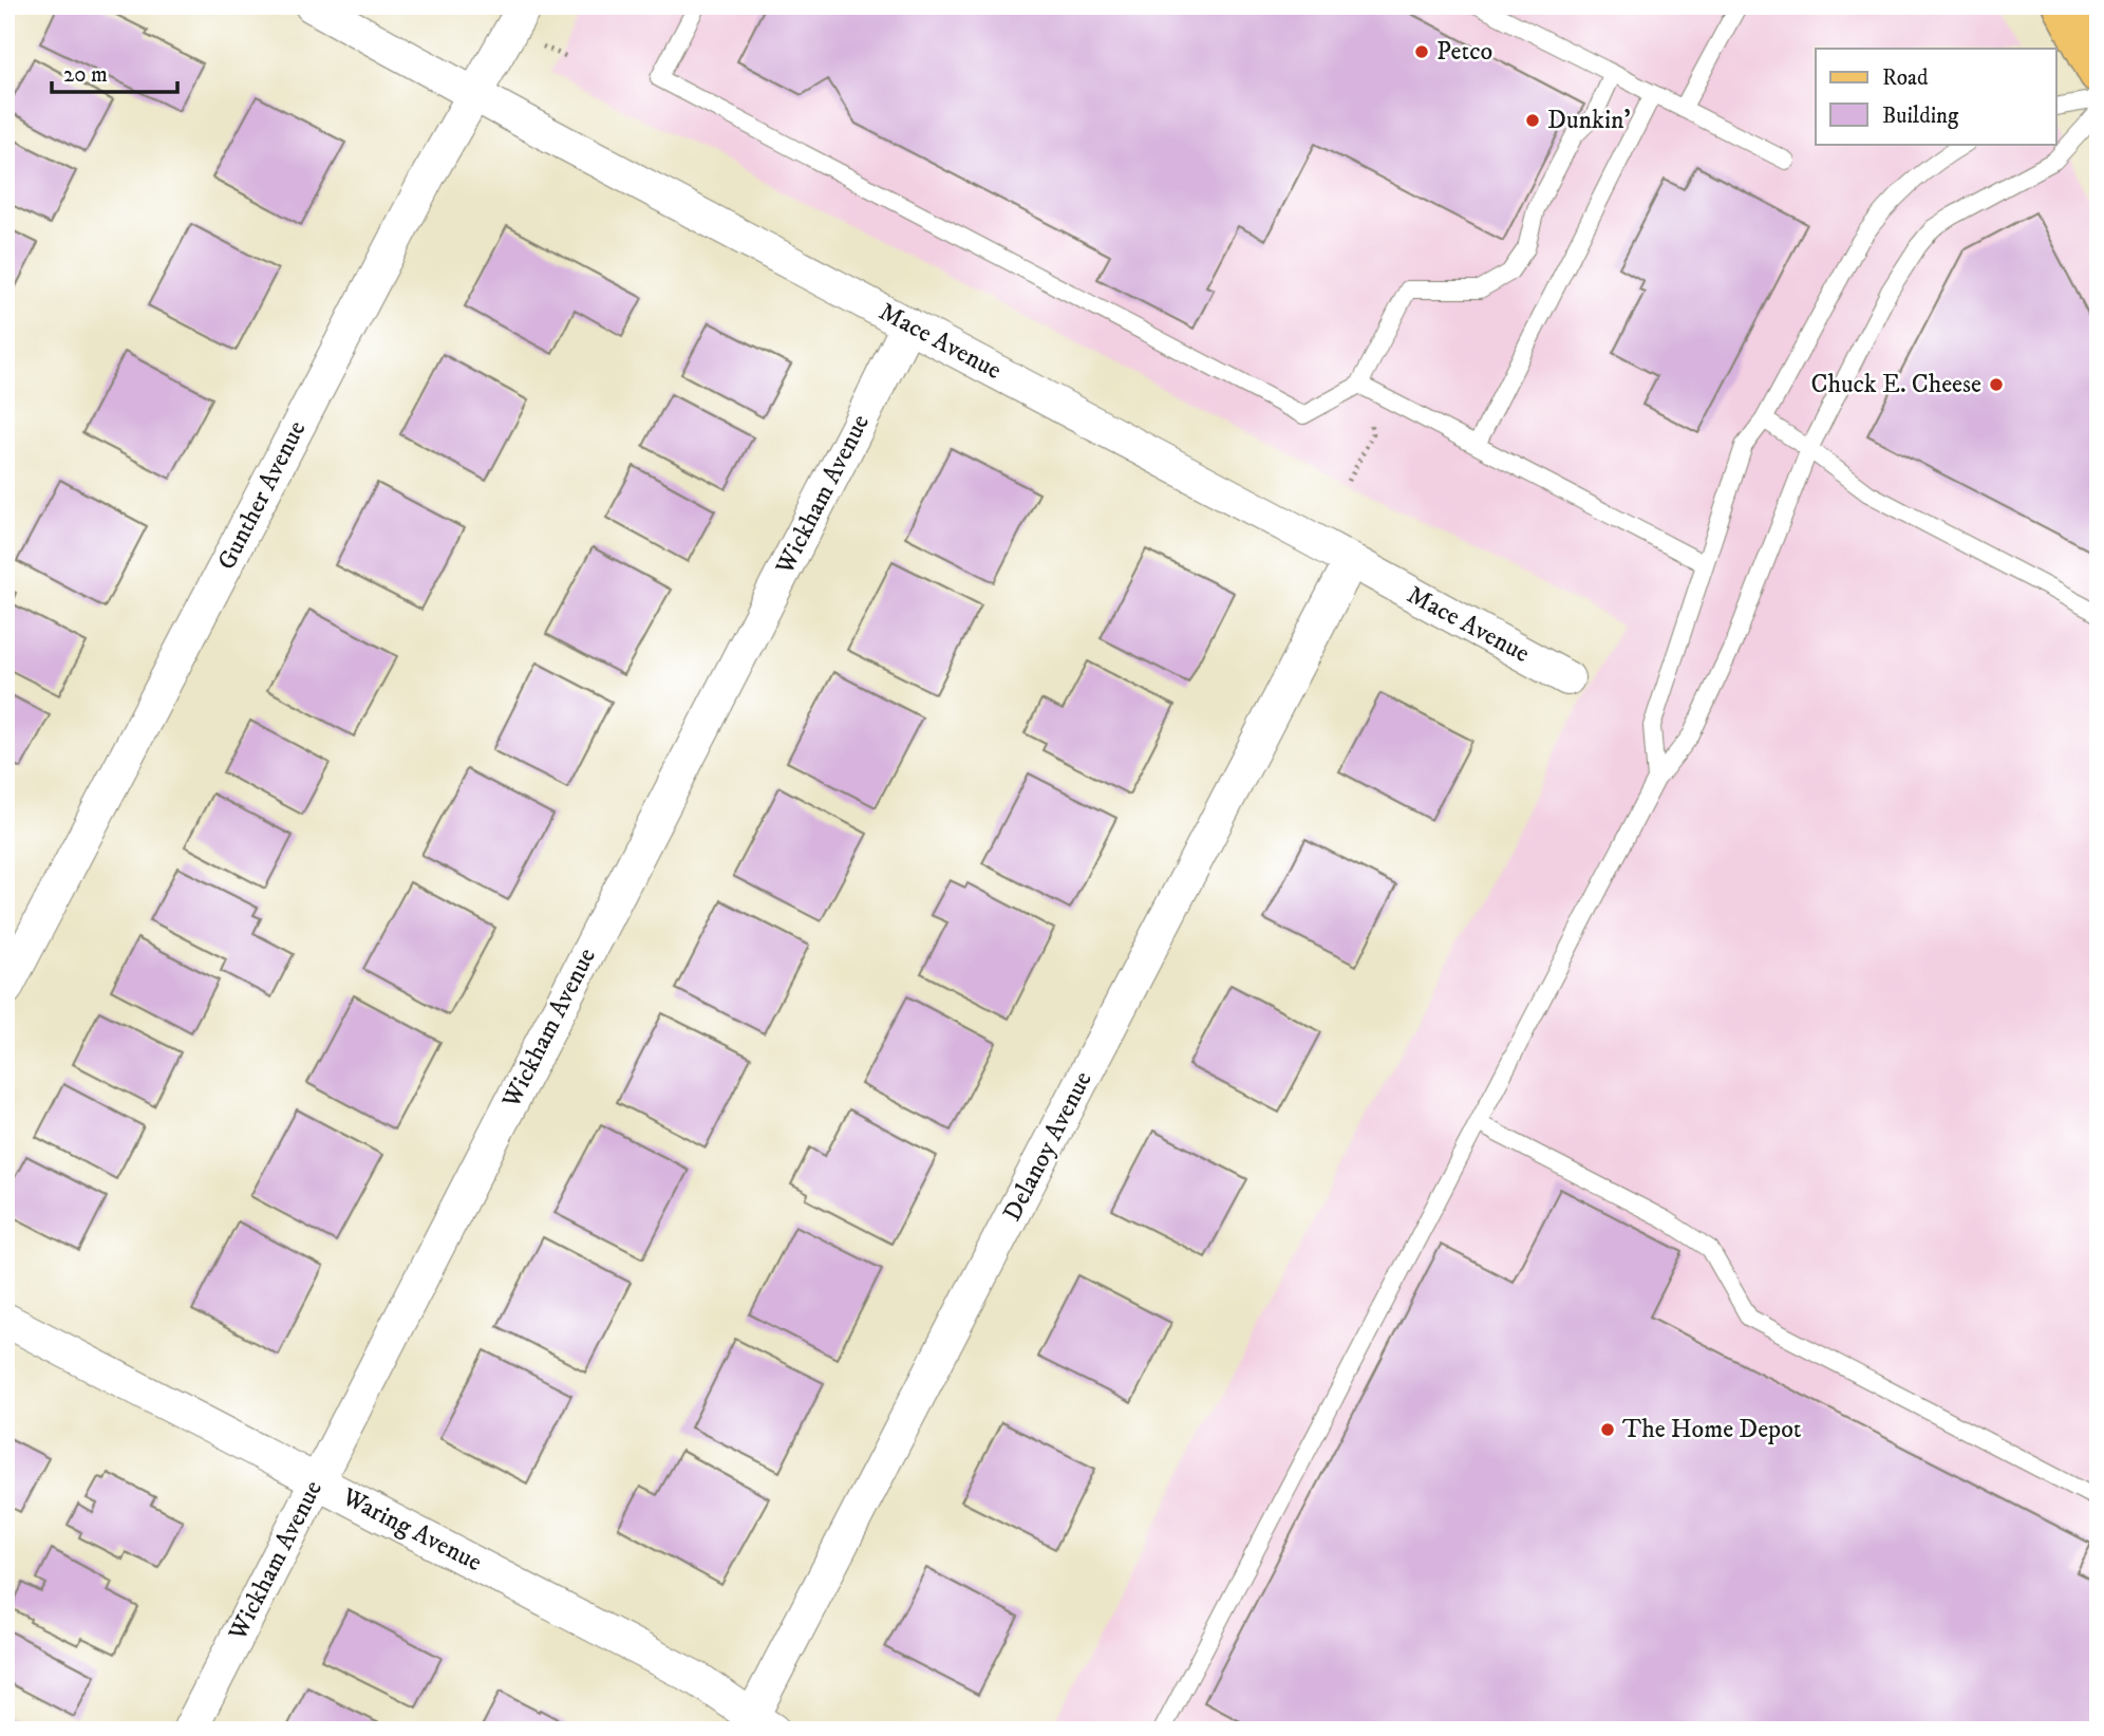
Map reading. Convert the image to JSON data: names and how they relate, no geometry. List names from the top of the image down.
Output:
{
  "streets": {
    "street": [
      "Mace Avenue",
      "Wickham Avenue",
      "Gunther Avenue",
      "Delanoy Avenue",
      "Waring Avenue"
    ]
  },
  "crossings": [
    ["Mace Avenue", "Wickham Avenue"],
    ["Mace Avenue", "Gunther Avenue"],
    ["Mace Avenue", "Delanoy Avenue"],
    ["Wickham Avenue", "Waring Avenue"],
    ["Delanoy Avenue", "Waring Avenue"]
  ],
  "places": [
    "Petco",
    "Dunkin'",
    "Chuck E. Cheese",
    "The Home Depot"
  ],
  "legend": ["Road", "Building"],
  "scale_bar": "20 m"
}
